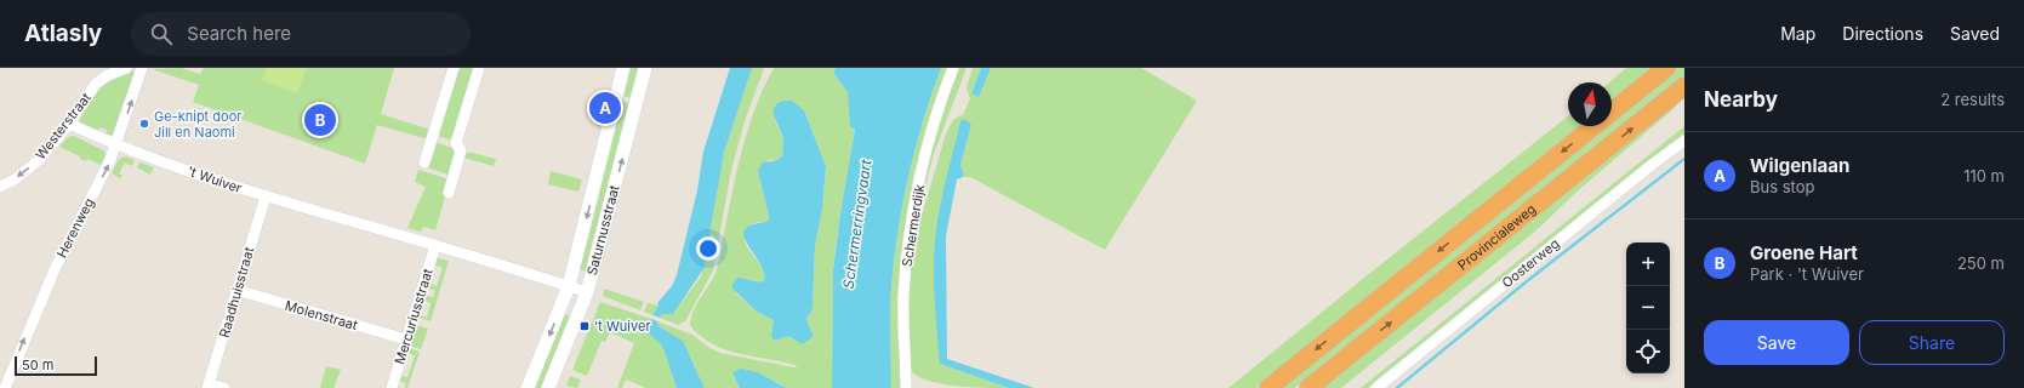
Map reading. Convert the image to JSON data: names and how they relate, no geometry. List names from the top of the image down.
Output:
{
  "streets": {
    "highway": ["Provincialeweg"],
    "street": [
      "Westerstraat",
      "'t Wuiver",
      "Schermerdijk",
      "Herenweg",
      "Saturnusstraat",
      "Oosterweg",
      "Raadhuisstraat",
      "Molenstraat",
      "Mercuriusstraat"
    ]
  },
  "crossings": [
    ["Westerstraat", "'t Wuiver"],
    ["'t Wuiver", "Herenweg"],
    ["'t Wuiver", "Saturnusstraat"],
    ["'t Wuiver", "Raadhuisstraat"],
    ["'t Wuiver", "Mercuriusstraat"],
    ["Raadhuisstraat", "Molenstraat"],
    ["Molenstraat", "Mercuriusstraat"]
  ],
  "one_way": ["Westerstraat", "Herenweg"],
  "water": ["Schermerringvaart"],
  "places": {
    "other": ["Ge-knipt door Jill en Naomi"],
    "transit": ["'t Wuiver"]
  },
  "scale_bar": "50 m",
  "north": "top",
  "page": {
    "header": "Atlasly",
    "search": "Search here",
    "nav": ["Map", "Directions", "Saved"],
    "heading": ["Nearby", "2 results"],
    "pins": ["A", "B"],
    "list": [
      {
        "mark": "A",
        "name": "Wilgenlaan",
        "note": "Bus stop",
        "value": "110 m"
      },
      {
        "mark": "B",
        "name": "Groene Hart",
        "note": "Park · 't Wuiver",
        "value": "250 m"
      }
    ],
    "map_buttons": ["+", "−"],
    "buttons": ["Save", "Share"],
    "scale": "50 m"
  }
}
